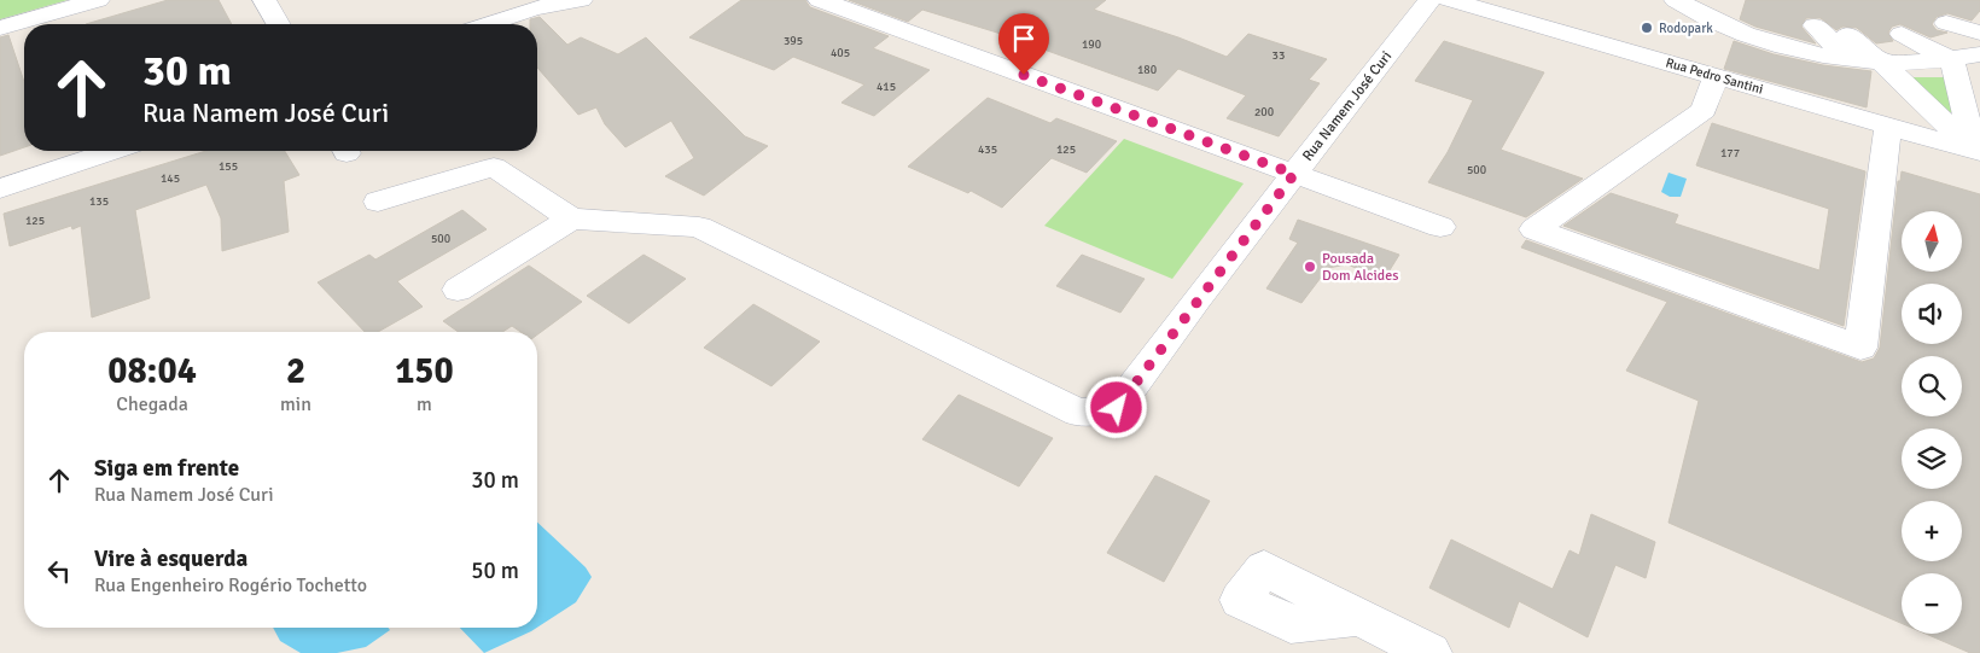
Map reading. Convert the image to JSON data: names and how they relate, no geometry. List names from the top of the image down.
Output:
{
  "streets": {
    "street": ["Rua Pedro Santini", "Rua Namem José Curi"]
  },
  "places": ["Rodopark", "Pousada Dom Alcides"],
  "house_numbers": [
    "395",
    "190",
    "405",
    "33",
    "180",
    "415",
    "200",
    "435",
    "125",
    "177",
    "155",
    "500",
    "145",
    "135",
    "125",
    "500"
  ],
  "north": "top",
  "page": {
    "turn": ["30 m", "Rua Namem José Curi"],
    "map_buttons": ["+", "−"],
    "eta": [
      "08:04",
      "Chegada",
      "2",
      "min",
      "150",
      "m"
    ],
    "list": [
      {
        "name": "Siga em frente",
        "note": "Rua Namem José Curi",
        "value": "30 m"
      },
      {
        "name": "Vire à esquerda",
        "note": "Rua Engenheiro Rogério Tochetto",
        "value": "50 m"
      }
    ]
  }
}
